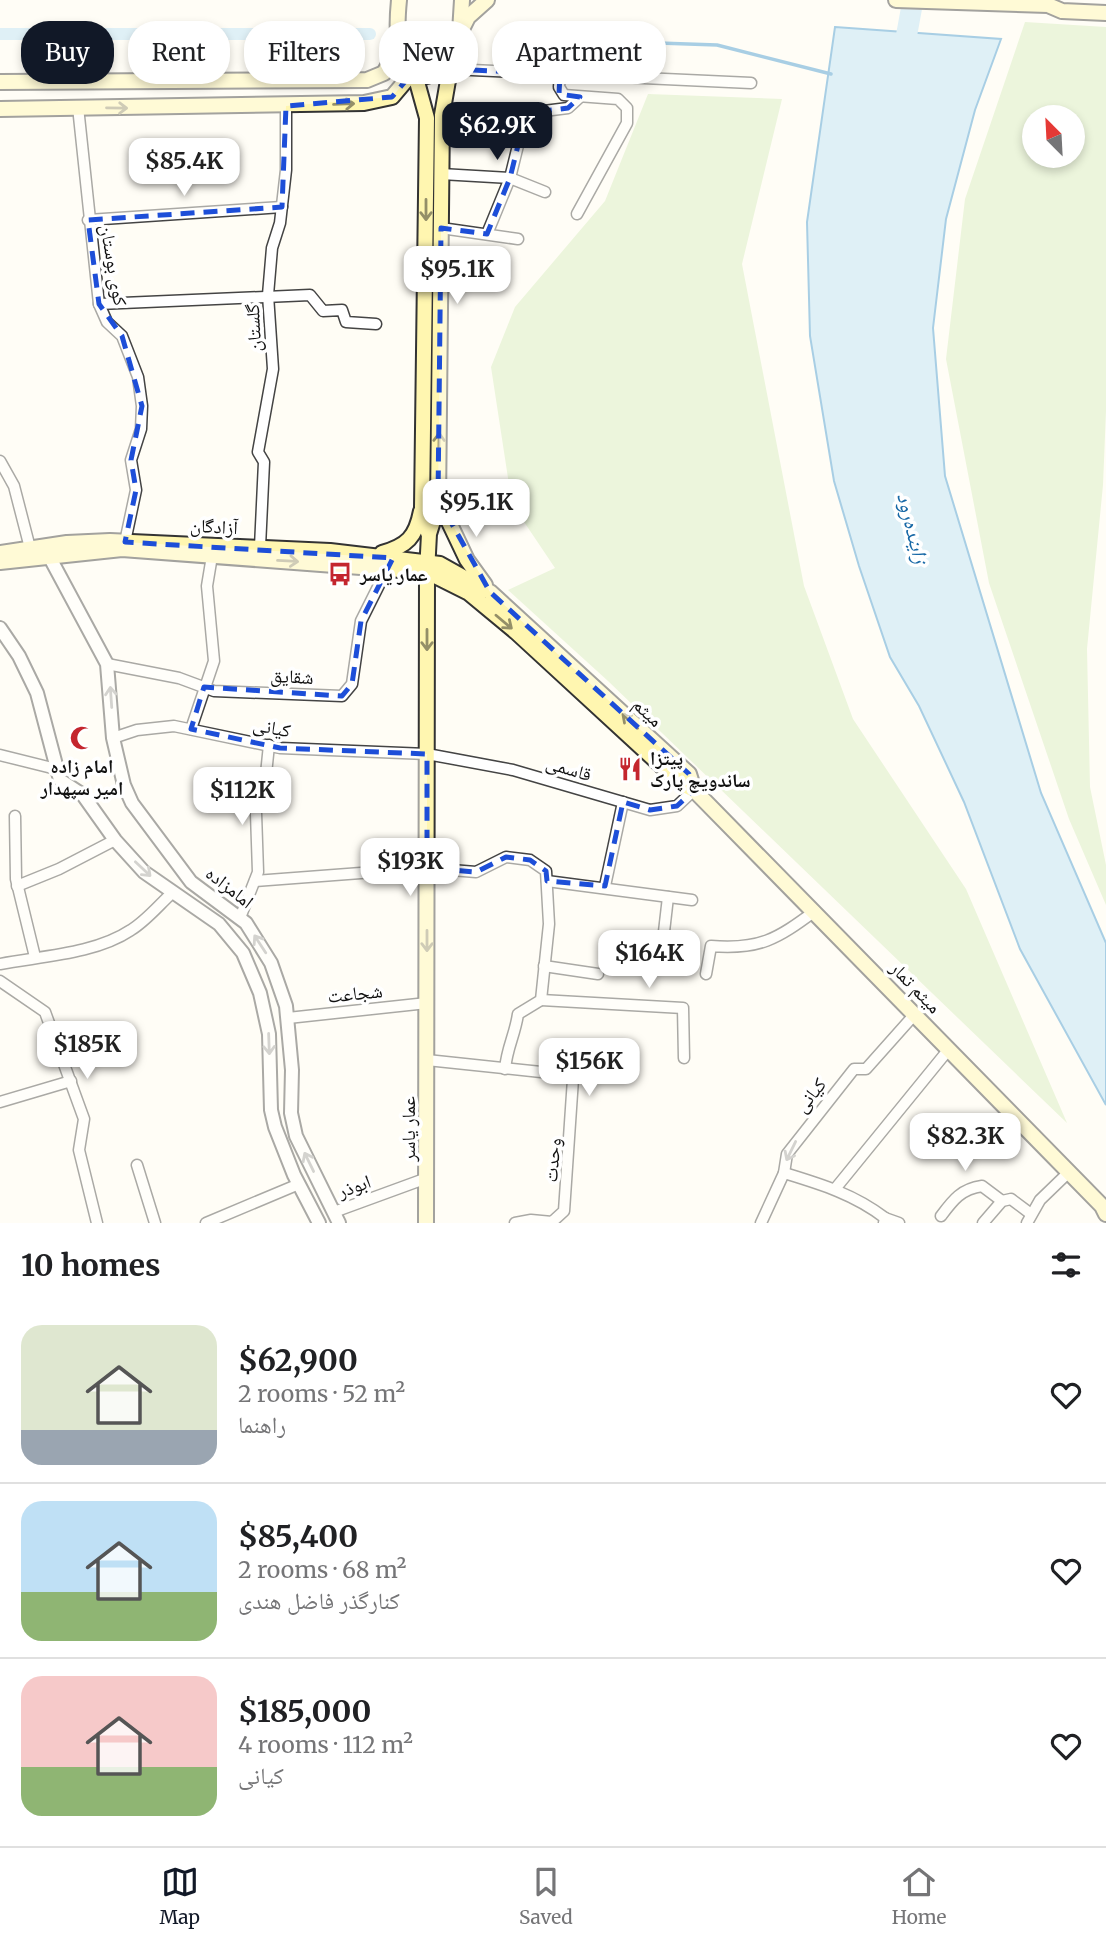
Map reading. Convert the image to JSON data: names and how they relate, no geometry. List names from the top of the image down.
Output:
{
  "streets": {
    "main road": [
      "آزادگان",
      "میثم",
      "میثم تمار",
      "عمار یاسر"
    ],
    "street": [
      "کوی بوستان",
      "گلستان",
      "شقایق",
      "کیانی",
      "قاسمی",
      "امامزاده",
      "شجاعت",
      "وحدت",
      "ابوذر"
    ]
  },
  "crossings": [
    ["کوی بوستان", "آزادگان"],
    ["گلستان", "آزادگان"],
    ["آزادگان", "شقایق"],
    ["آزادگان", "میثم"],
    ["آزادگان", "امامزاده"],
    ["آزادگان", "عمار یاسر"],
    ["شقایق", "امامزاده"],
    ["میثم", "قاسمی"],
    ["میثم", "میثم تمار"],
    ["میثم", "عمار یاسر"],
    ["کیانی", "قاسمی"],
    ["کیانی", "امامزاده"],
    ["کیانی", "میثم تمار"],
    ["کیانی", "عمار یاسر"],
    ["قاسمی", "میثم تمار"],
    ["قاسمی", "عمار یاسر"],
    ["امامزاده", "شجاعت"],
    ["امامزاده", "ابوذر"],
    ["شجاعت", "عمار یاسر"],
    ["عمار یاسر", "وحدت"],
    ["عمار یاسر", "ابوذر"]
  ],
  "water": ["زاینده‌رود"],
  "places": {
    "bus stop": ["عمار یاسر"],
    "mosque": ["امام زاده امیر سپهدار"],
    "restaurant": ["پیتزا ساندویچ پارک"]
  },
  "north": "top left",
  "page": {
    "chip": [
      "Buy",
      "Rent",
      "Filters",
      "New",
      "Apartment"
    ],
    "price": [
      "$62.9K",
      "$85.4K",
      "$95.1K",
      "$95.1K",
      "$112K",
      "$193K",
      "$164K",
      "$185K",
      "$156K",
      "$82.3K"
    ],
    "heading": "10 homes",
    "list": [
      {
        "name": "$62,900",
        "note": "2 rooms · 52 m² · راهنما"
      },
      {
        "name": "$85,400",
        "note": "2 rooms · 68 m² · کنارگذر فاضل هندی"
      },
      {
        "name": "$185,000",
        "note": "4 rooms · 112 m² · کیانی"
      }
    ],
    "tabs": ["Map", "Saved", "Home"]
  }
}
